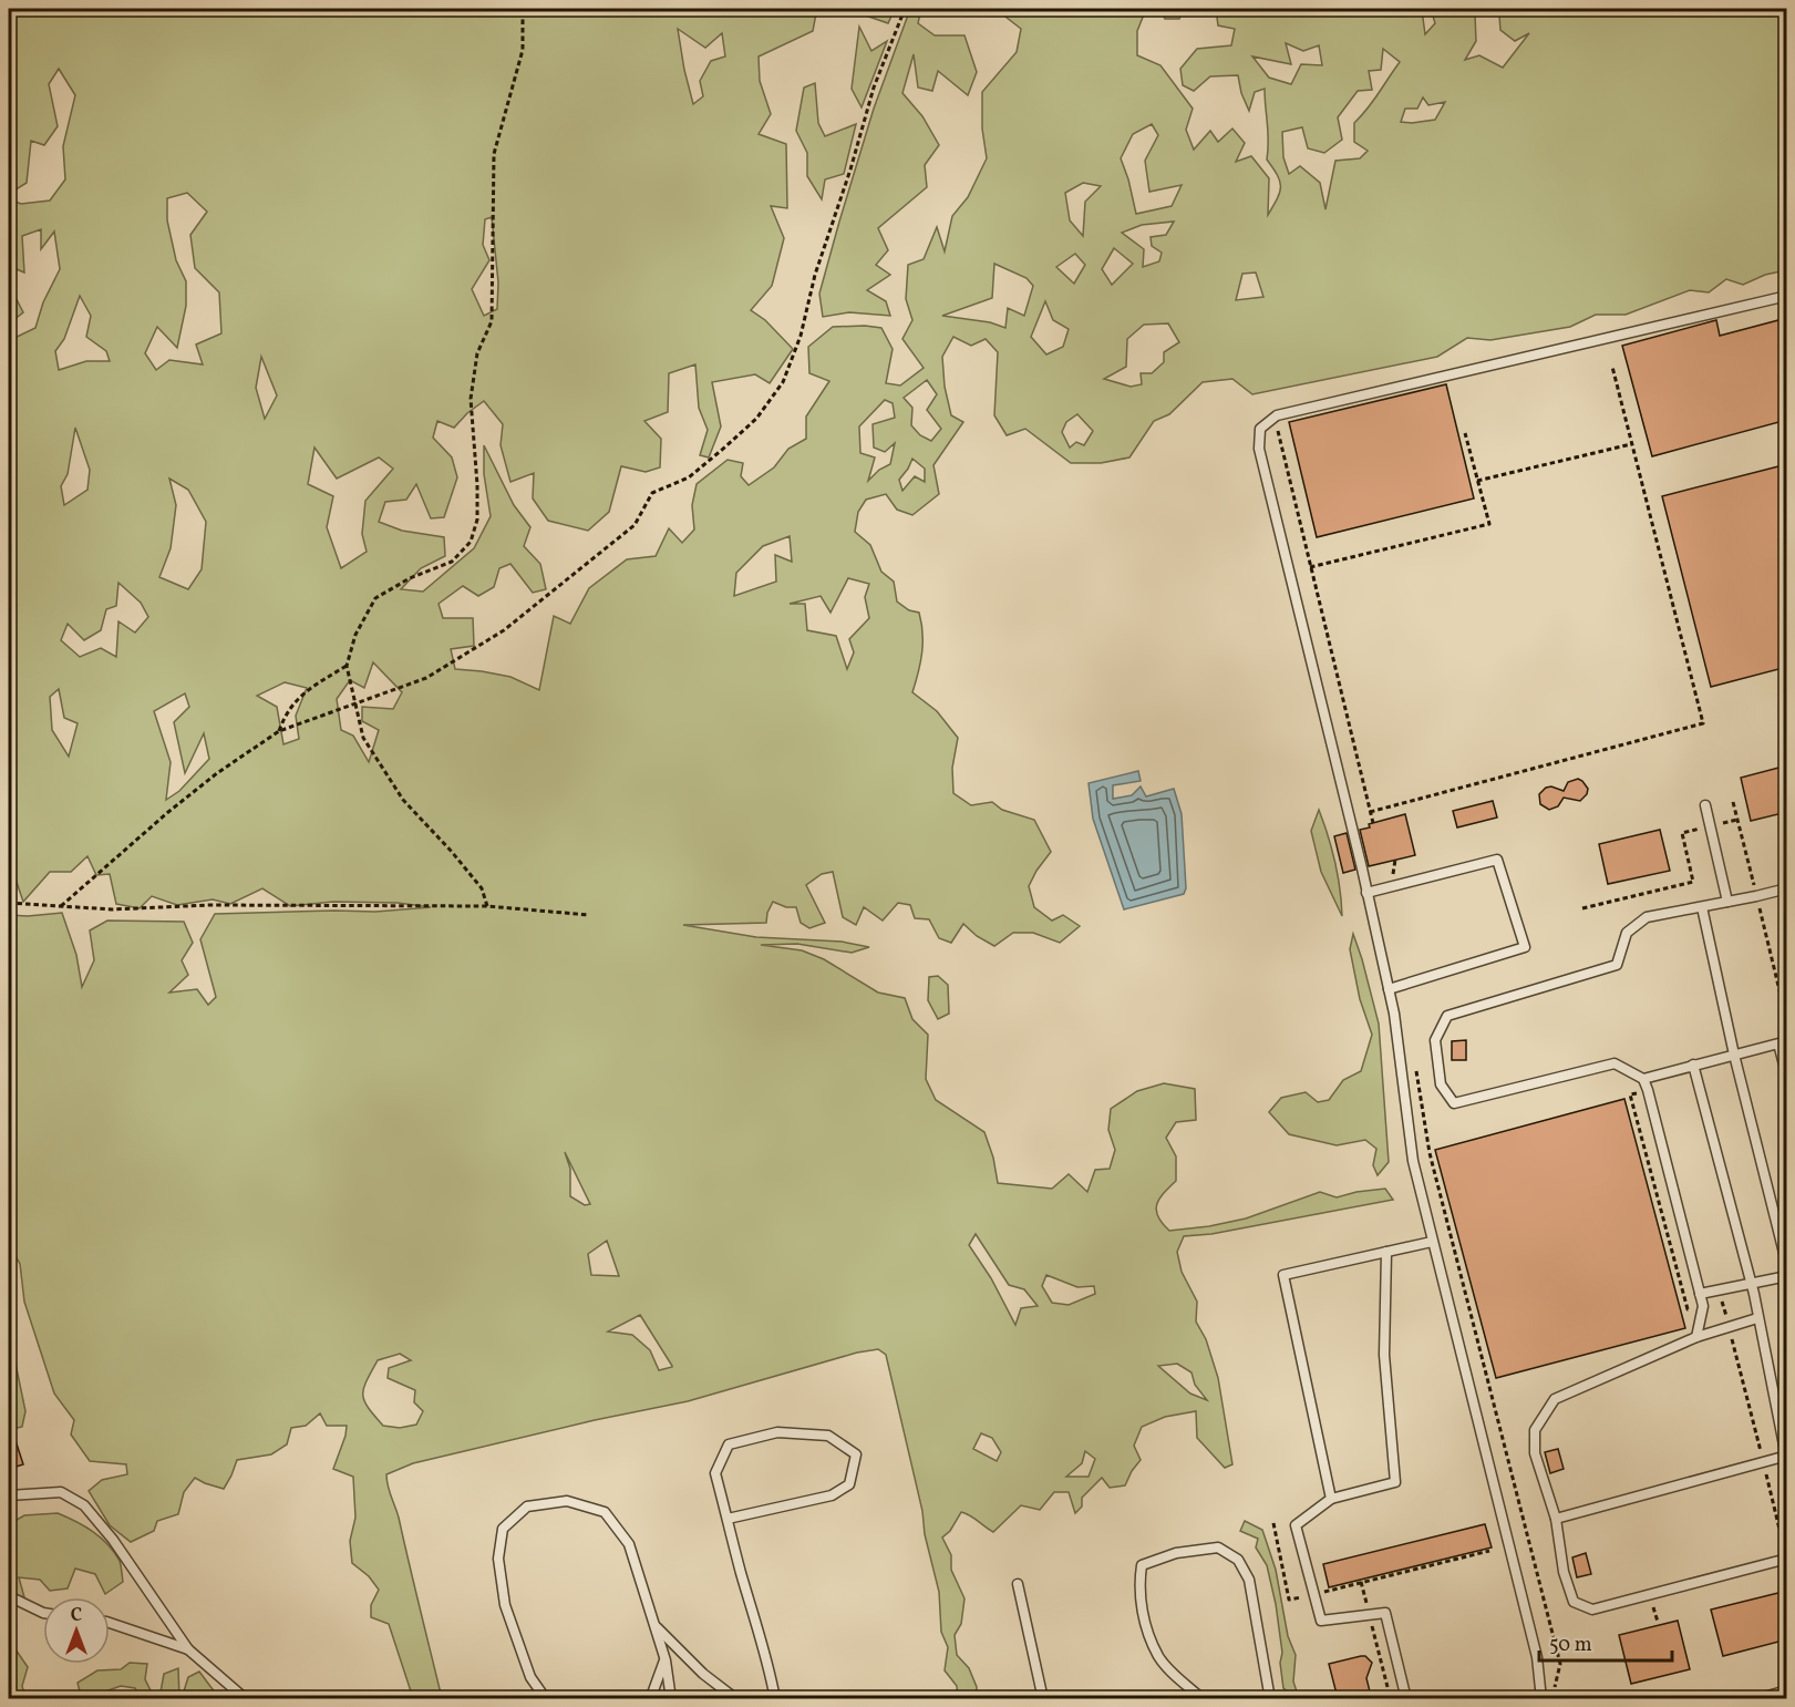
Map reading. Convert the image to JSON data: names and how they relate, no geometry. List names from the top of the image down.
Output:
{
  "scale_bar": "50 m",
  "north": "top"
}
